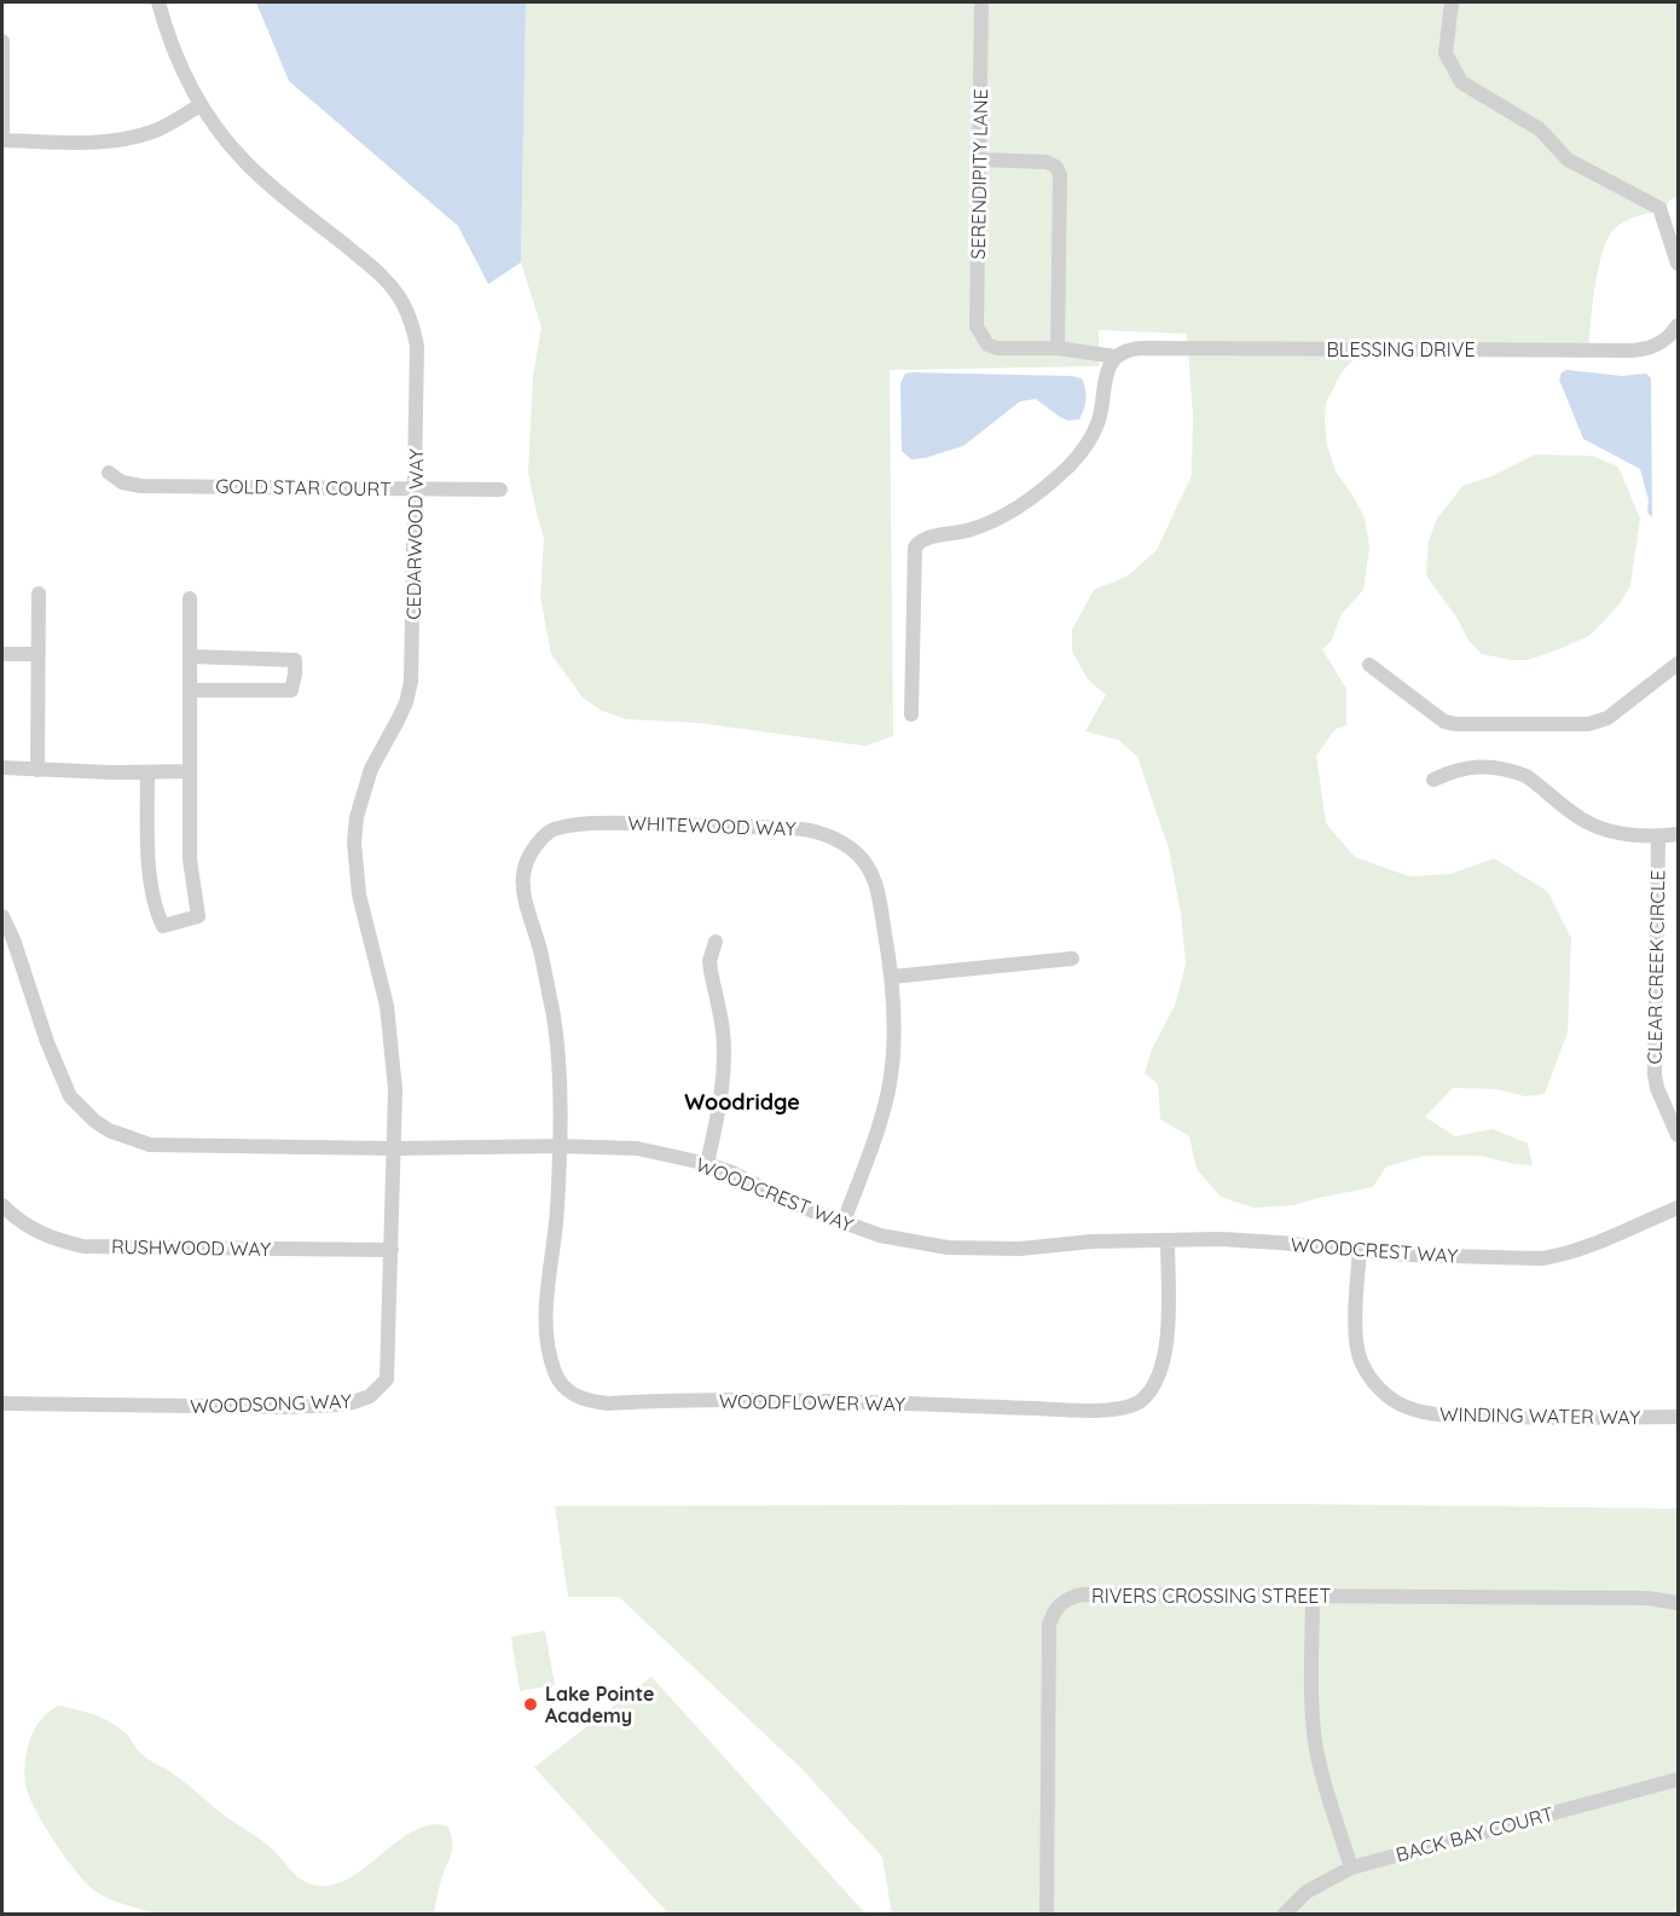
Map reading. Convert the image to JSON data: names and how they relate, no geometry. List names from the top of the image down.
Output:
{
  "streets": {
    "street": [
      "SERENDIPITY LANE",
      "BLESSING DRIVE",
      "GOLD STAR COURT",
      "CEDARWOOD WAY",
      "WHITEWOOD WAY",
      "CLEAR CREEK CIRCLE",
      "WOODCREST WAY",
      "RUSHWOOD WAY",
      "WOODFLOWER WAY",
      "WOODSONG WAY",
      "WINDING WATER WAY",
      "RIVERS CROSSING STREET",
      "BACK BAY COURT"
    ]
  },
  "crossings": [
    ["SERENDIPITY LANE", "BLESSING DRIVE"],
    ["GOLD STAR COURT", "CEDARWOOD WAY"],
    ["CEDARWOOD WAY", "WOODCREST WAY"],
    ["CEDARWOOD WAY", "WOODSONG WAY"],
    ["WHITEWOOD WAY", "WOODCREST WAY"],
    ["WHITEWOOD WAY", "WOODFLOWER WAY"],
    ["WOODCREST WAY", "WOODFLOWER WAY"],
    ["WOODCREST WAY", "WOODSONG WAY"],
    ["WOODCREST WAY", "WINDING WATER WAY"],
    ["RUSHWOOD WAY", "WOODSONG WAY"]
  ],
  "districts": ["Woodridge"],
  "places": ["Lake Pointe Academy"]
}
